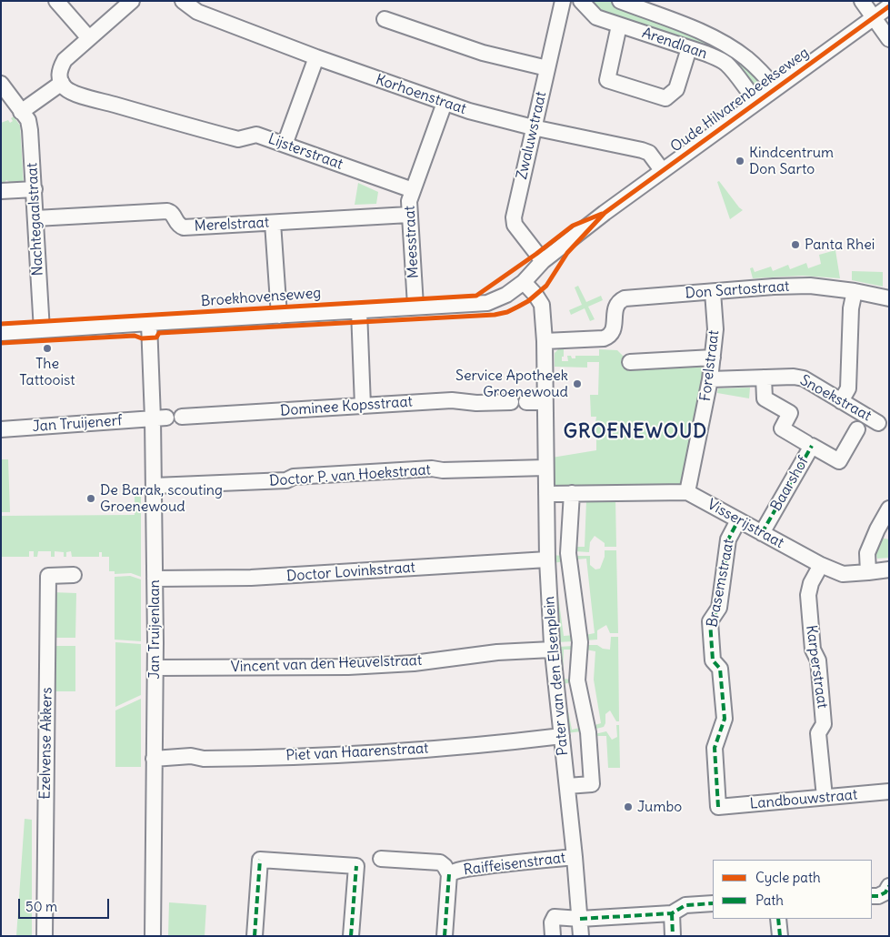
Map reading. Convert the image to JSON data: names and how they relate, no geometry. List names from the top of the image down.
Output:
{
  "streets": {
    "street": [
      "Arendlaan",
      "Korhoenstraat",
      "Oude Hilvarenbeekseweg",
      "Zwaluwstraat",
      "Lijsterstraat",
      "Nachtegaalstraat",
      "Merelstraat",
      "Meesstraat",
      "Don Sartostraat",
      "Broekhovenseweg",
      "Forelstraat",
      "Snoekstraat",
      "Dominee Kopsstraat",
      "Jan Truijenerf",
      "Doctor P. van Hoekstraat",
      "Baarshof",
      "Visserijstraat",
      "Doctor Lovinkstraat",
      "Brasemstraat",
      "Jan Truijenlaan",
      "Vincent van den Heuvelstraat",
      "Karperstraat",
      "Pater van den Elsenplein",
      "Ezelvense Akkers",
      "Piet van Haarenstraat",
      "Landbouwstraat",
      "Raiffeisenstraat"
    ]
  },
  "crossings": [
    ["Arendlaan", "Oude Hilvarenbeekseweg"],
    ["Korhoenstraat", "Oude Hilvarenbeekseweg"],
    ["Korhoenstraat", "Zwaluwstraat"],
    ["Korhoenstraat", "Meesstraat"],
    ["Oude Hilvarenbeekseweg", "Zwaluwstraat"],
    ["Oude Hilvarenbeekseweg", "Broekhovenseweg"],
    ["Oude Hilvarenbeekseweg", "Pater van den Elsenplein"],
    ["Lijsterstraat", "Meesstraat"],
    ["Nachtegaalstraat", "Merelstraat"],
    ["Nachtegaalstraat", "Broekhovenseweg"],
    ["Merelstraat", "Meesstraat"],
    ["Meesstraat", "Broekhovenseweg"],
    ["Don Sartostraat", "Forelstraat"],
    ["Don Sartostraat", "Pater van den Elsenplein"],
    ["Broekhovenseweg", "Jan Truijenlaan"],
    ["Broekhovenseweg", "Pater van den Elsenplein"],
    ["Forelstraat", "Snoekstraat"],
    ["Forelstraat", "Visserijstraat"],
    ["Snoekstraat", "Baarshof"],
    ["Jan Truijenerf", "Jan Truijenlaan"],
    ["Doctor P. van Hoekstraat", "Jan Truijenlaan"],
    ["Doctor P. van Hoekstraat", "Pater van den Elsenplein"],
    ["Baarshof", "Visserijstraat"],
    ["Visserijstraat", "Brasemstraat"],
    ["Visserijstraat", "Karperstraat"],
    ["Doctor Lovinkstraat", "Jan Truijenlaan"],
    ["Doctor Lovinkstraat", "Pater van den Elsenplein"],
    ["Brasemstraat", "Landbouwstraat"],
    ["Jan Truijenlaan", "Vincent van den Heuvelstraat"],
    ["Jan Truijenlaan", "Piet van Haarenstraat"],
    ["Vincent van den Heuvelstraat", "Pater van den Elsenplein"],
    ["Karperstraat", "Landbouwstraat"],
    ["Pater van den Elsenplein", "Piet van Haarenstraat"],
    ["Pater van den Elsenplein", "Raiffeisenstraat"]
  ],
  "districts": ["GROENEWOUD"],
  "places": [
    "Kindcentrum Don Sarto",
    "Panta Rhei",
    "The Tattooist",
    "Service Apotheek Groenewoud",
    "De Barak, scouting Groenewoud",
    "Jumbo"
  ],
  "legend": ["Cycle path", "Path"],
  "scale_bar": "50 m"
}
